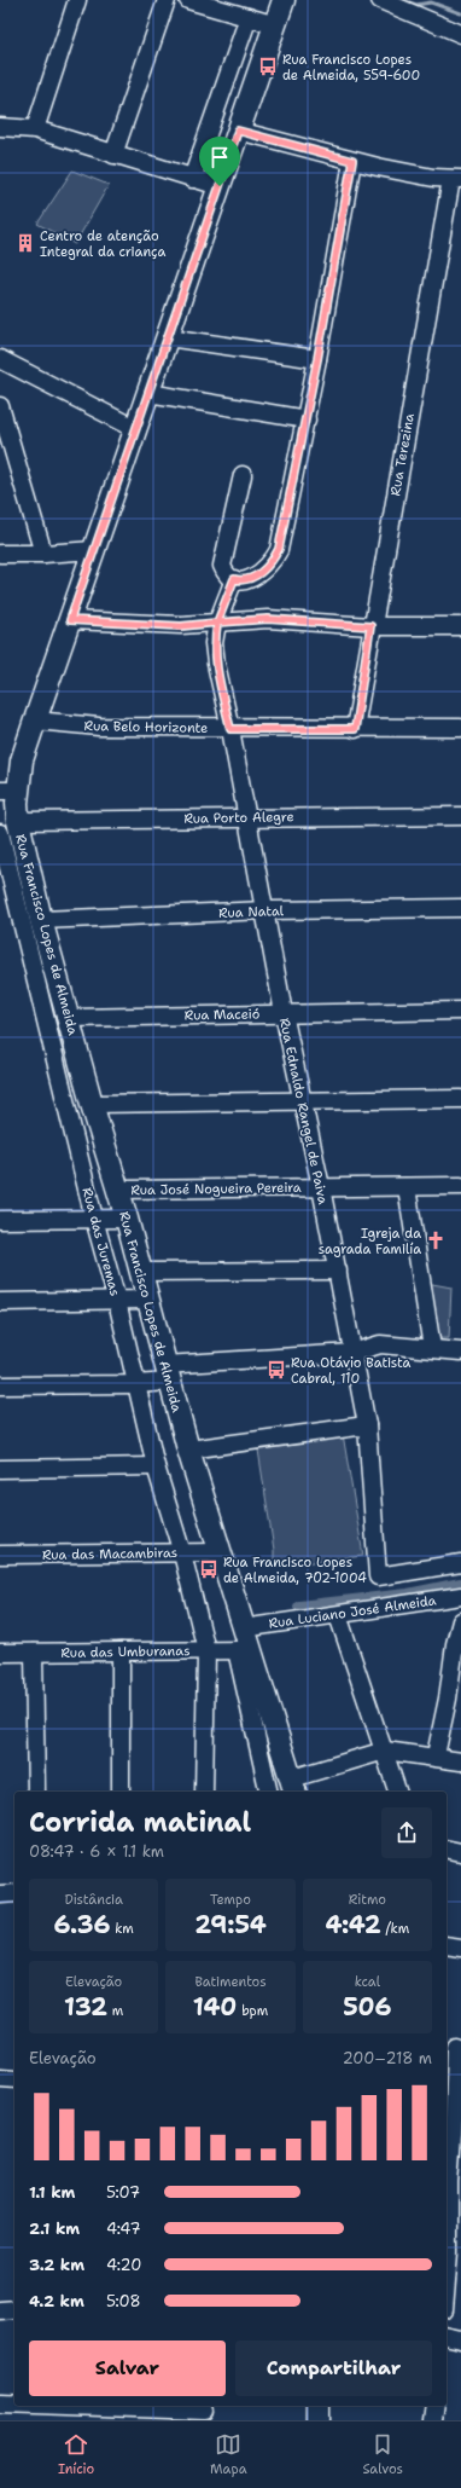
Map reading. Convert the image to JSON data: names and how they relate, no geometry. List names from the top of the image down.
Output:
{
  "streets": {
    "main road": ["Rua Francisco Lopes de Almeida"],
    "street": [
      "Rua Terezina",
      "Rua Belo Horizonte",
      "Rua Porto Alegre",
      "Rua Natal",
      "Rua Maceió",
      "Rua Ednaldo Rangel de Paiva",
      "Rua José Nogueira Pereira",
      "Rua das Juremas",
      "Rua das Macambiras",
      "Rua Luciano José Almeida",
      "Rua das Umburanas"
    ]
  },
  "crossings": [
    ["Rua Terezina", "Rua Belo Horizonte"],
    ["Rua Belo Horizonte", "Rua Francisco Lopes de Almeida"],
    ["Rua Belo Horizonte", "Rua Ednaldo Rangel de Paiva"],
    ["Rua Porto Alegre", "Rua Francisco Lopes de Almeida"],
    ["Rua Porto Alegre", "Rua Ednaldo Rangel de Paiva"],
    ["Rua Natal", "Rua Francisco Lopes de Almeida"],
    ["Rua Natal", "Rua Ednaldo Rangel de Paiva"],
    ["Rua Francisco Lopes de Almeida", "Rua Maceió"],
    ["Rua Francisco Lopes de Almeida", "Rua José Nogueira Pereira"],
    ["Rua Francisco Lopes de Almeida", "Rua das Macambiras"],
    ["Rua Francisco Lopes de Almeida", "Rua Luciano José Almeida"],
    ["Rua Francisco Lopes de Almeida", "Rua das Umburanas"],
    ["Rua Maceió", "Rua Ednaldo Rangel de Paiva"],
    ["Rua Ednaldo Rangel de Paiva", "Rua José Nogueira Pereira"],
    ["Rua das Juremas", "Rua das Macambiras"],
    ["Rua das Juremas", "Rua das Umburanas"]
  ],
  "places": {
    "bus stop": ["Rua Francisco Lopes de Almeida, 559-600", "Rua Otávio Batista Cabral, 110", "Rua Francisco Lopes de Almeida, 702-1004"],
    "building": ["Centro de atenção Integral da criança"],
    "church": ["Igreja da sagrada Familía"]
  },
  "page": {
    "heading": ["Corrida matinal", "08:47 · 6 × 1.1 km"],
    "stats": [
      ["Distância", "6.36 km"],
      ["Tempo", "29:54"],
      ["Ritmo", "4:42 /km"],
      ["Elevação", "132 m"],
      ["Batimentos", "140 bpm"],
      ["kcal", "506"]
    ],
    "chart": ["Elevação", "200–218 m"],
    "list": [
      {
        "name": "1.1 km",
        "note": "5:07"
      },
      {
        "name": "2.1 km",
        "note": "4:47"
      },
      {
        "name": "3.2 km",
        "note": "4:20"
      },
      {
        "name": "4.2 km",
        "note": "5:08"
      }
    ],
    "buttons": ["Salvar", "Compartilhar"],
    "tabs": ["Início", "Mapa", "Salvos"]
  }
}
